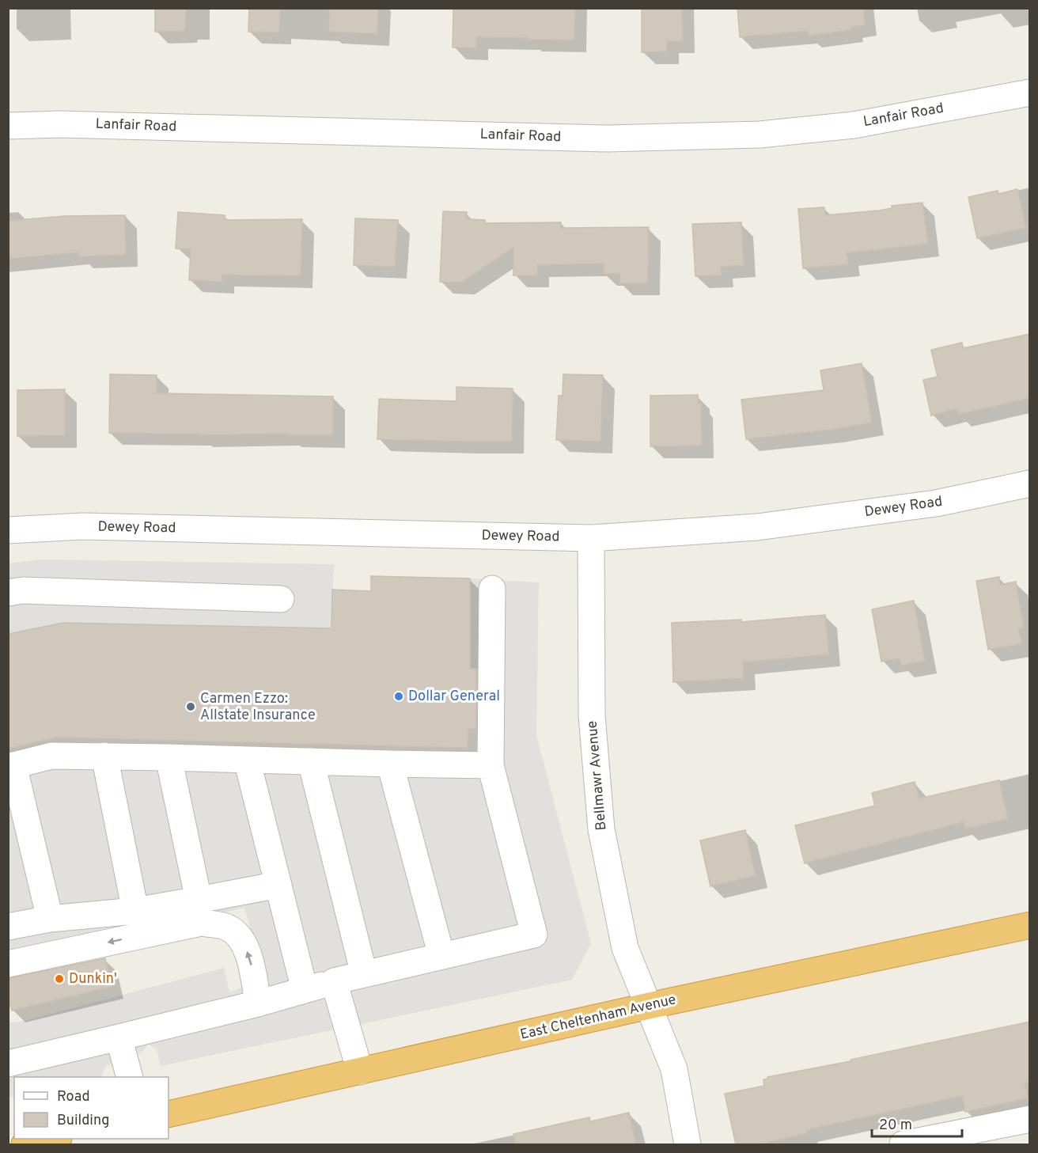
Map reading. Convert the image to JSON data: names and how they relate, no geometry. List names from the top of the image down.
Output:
{
  "streets": {
    "highway": ["East Cheltenham Avenue"],
    "street": ["Lanfair Road", "Dewey Road", "Bellmawr Avenue"]
  },
  "crossings": [
    ["Dewey Road", "Bellmawr Avenue"],
    ["Bellmawr Avenue", "East Cheltenham Avenue"]
  ],
  "places": ["Dollar General", "Carmen Ezzo: Allstate Insurance", "Dunkin'"],
  "legend": ["Road", "Building"],
  "scale_bar": "20 m"
}
